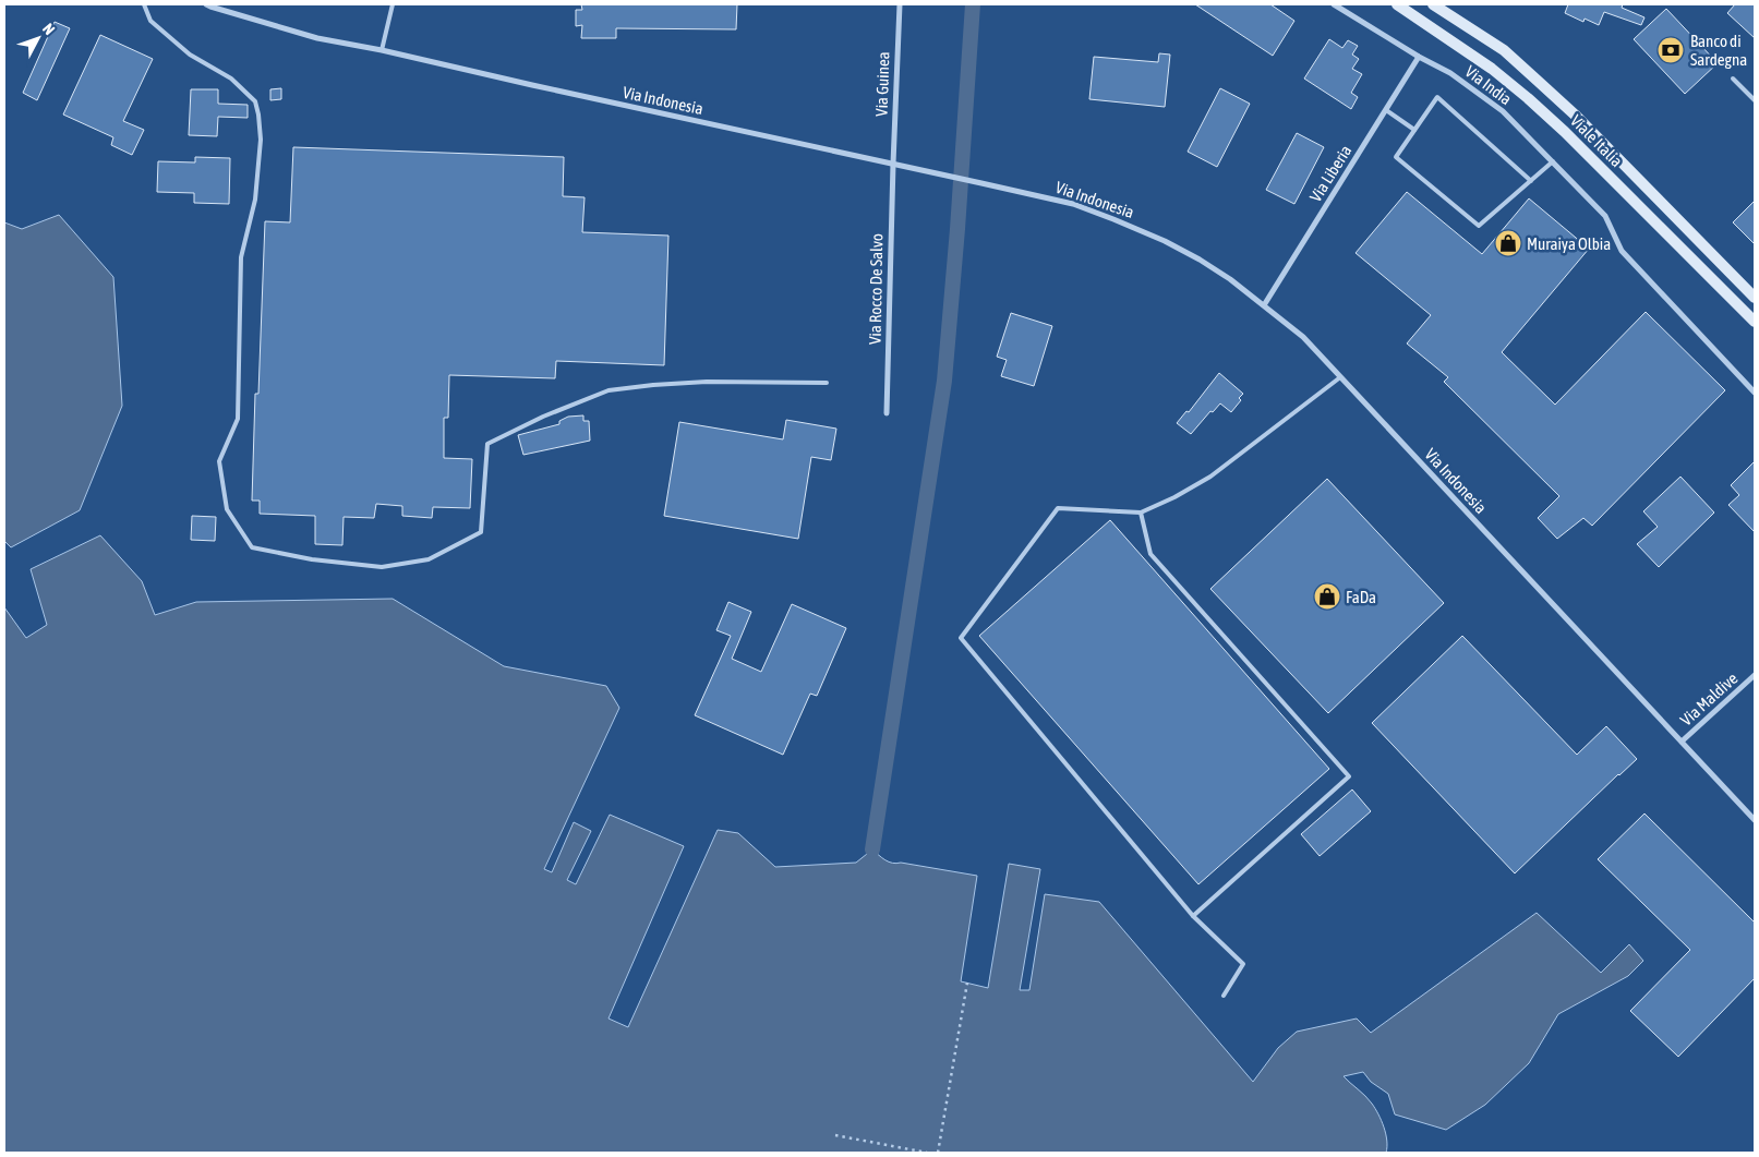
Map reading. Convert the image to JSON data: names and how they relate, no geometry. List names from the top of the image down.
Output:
{
  "streets": {
    "main road": ["Viale Italia"],
    "street": [
      "Via Guinea",
      "Via India",
      "Via Indonesia",
      "Via Liberia",
      "Via Rocco De Salvo",
      "Via Maldive"
    ]
  },
  "crossings": [
    ["Via Guinea", "Via Indonesia"],
    ["Via Guinea", "Via Rocco De Salvo"],
    ["Via India", "Via Liberia"],
    ["Via Indonesia", "Via Liberia"],
    ["Via Indonesia", "Via Rocco De Salvo"],
    ["Via Indonesia", "Via Maldive"]
  ],
  "places": {
    "bank": ["Banco di Sardegna"],
    "shop": ["Muraiya Olbia", "FaDa"]
  },
  "north": "top right"
}
